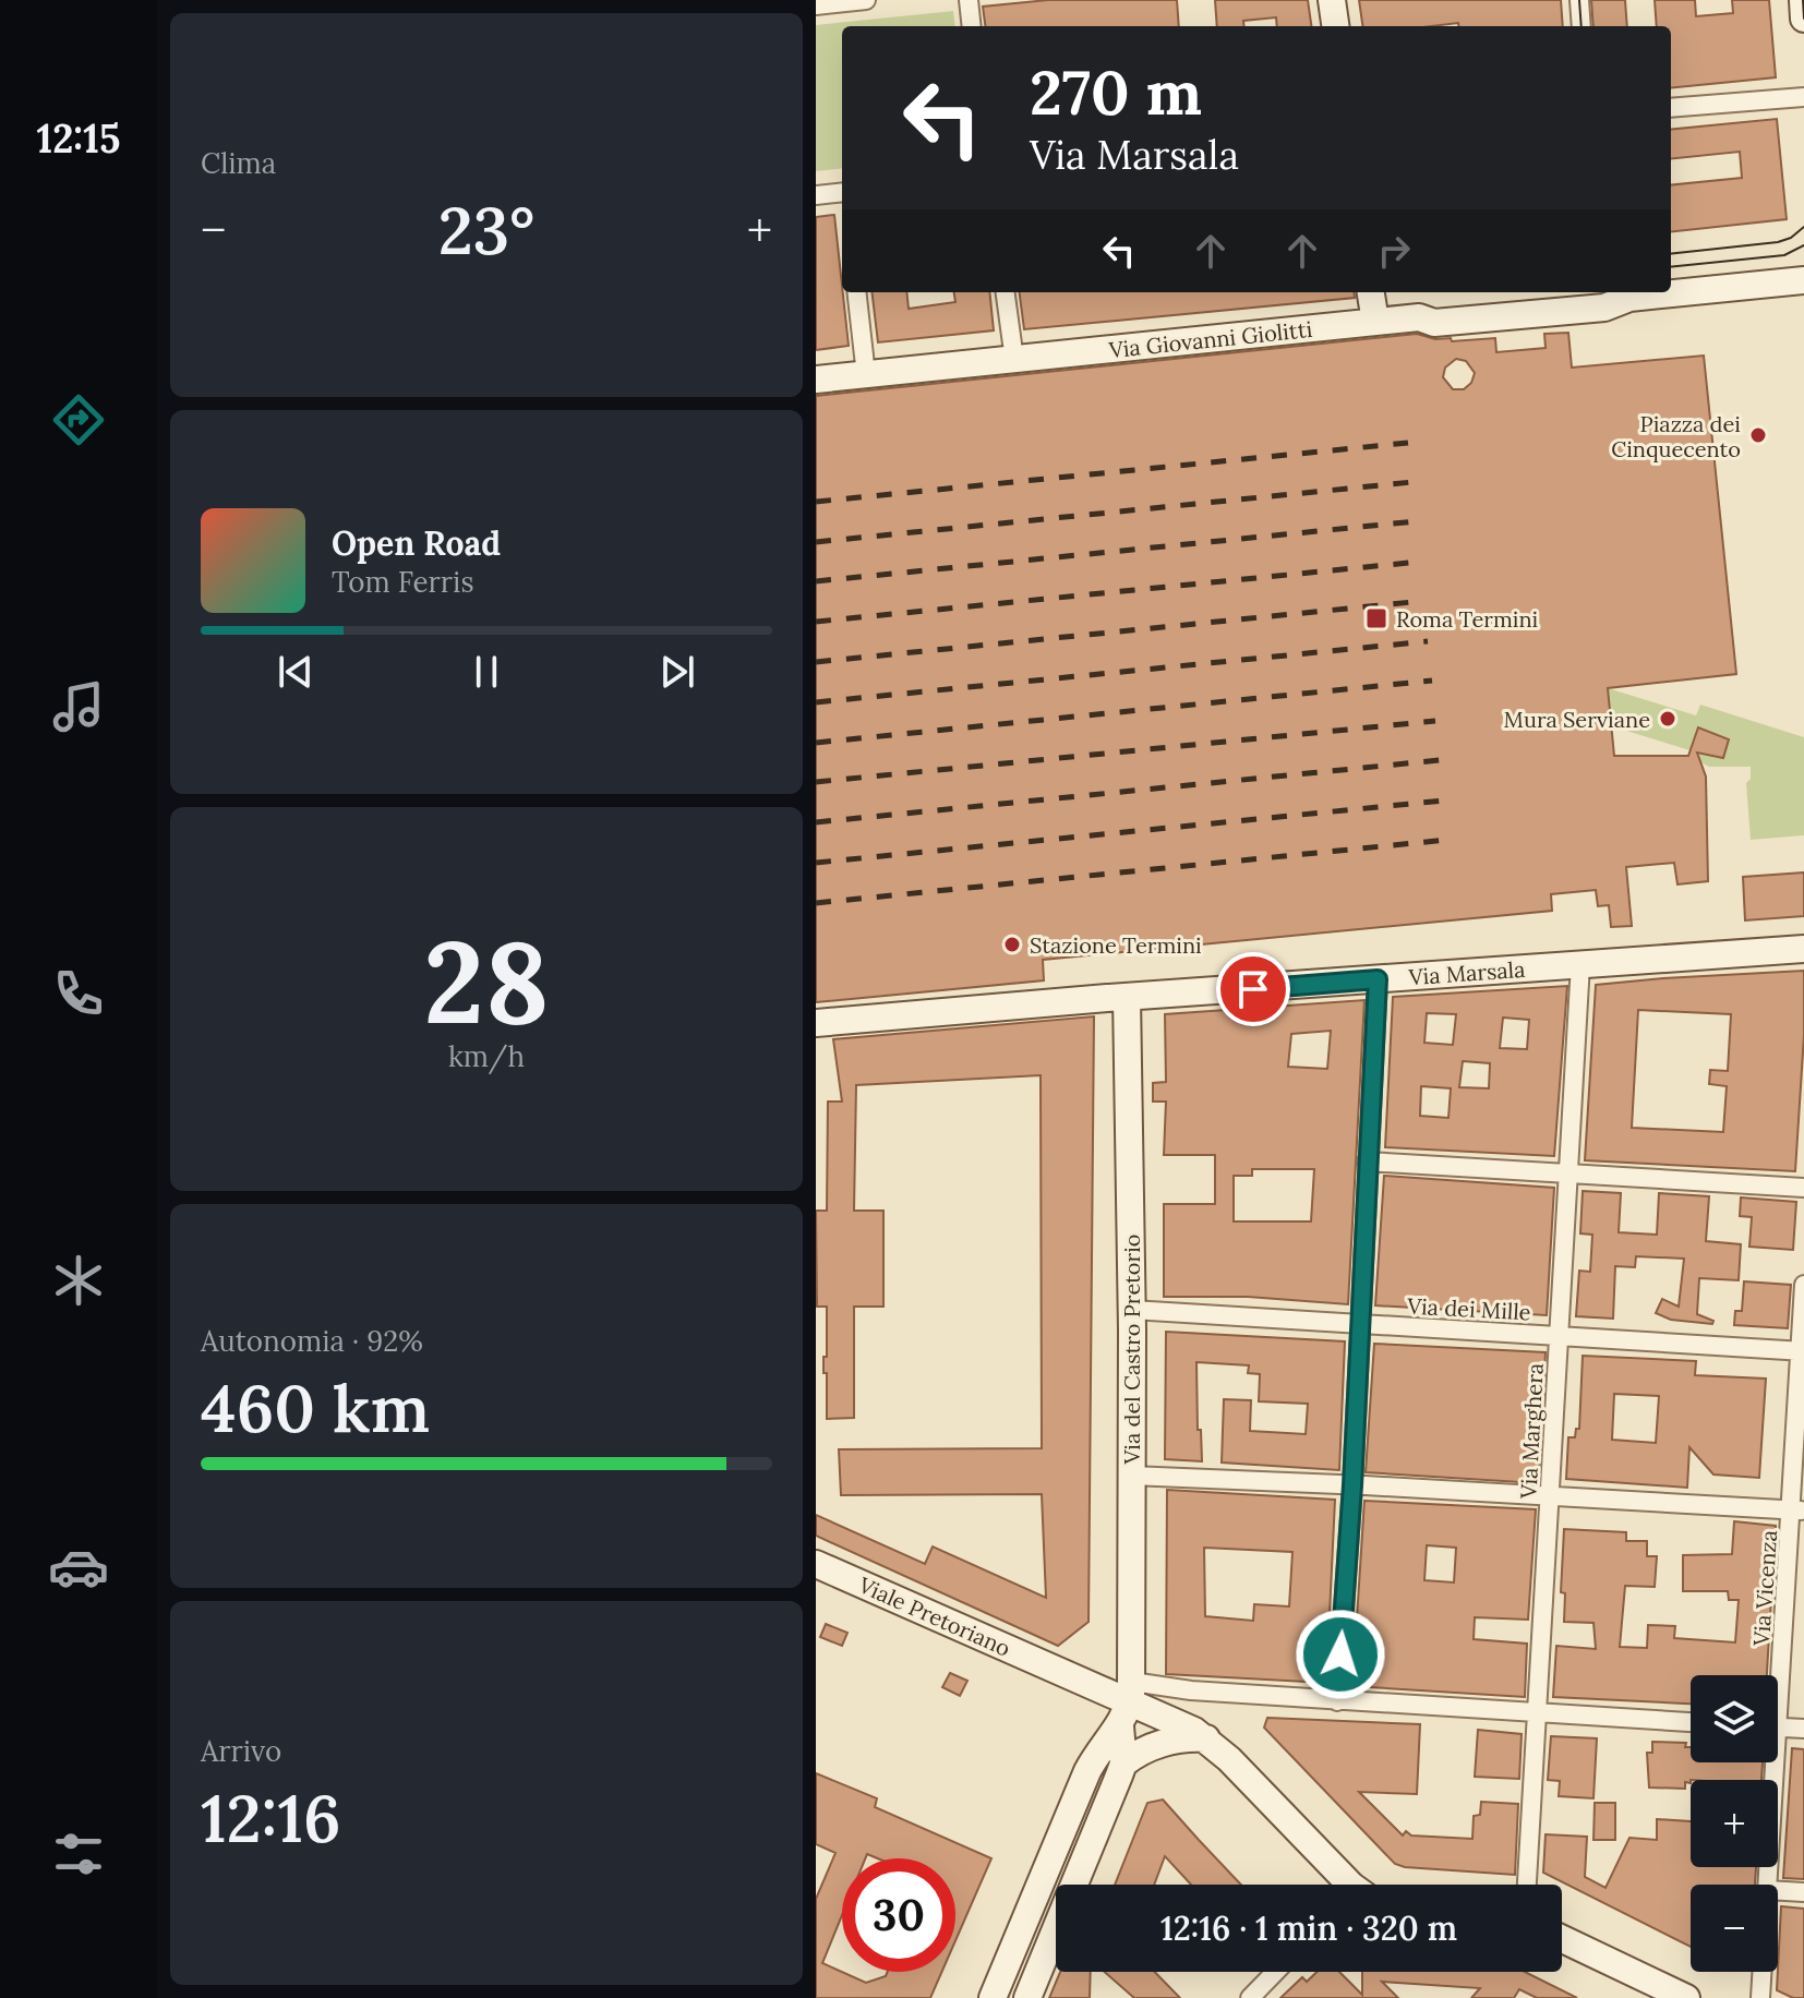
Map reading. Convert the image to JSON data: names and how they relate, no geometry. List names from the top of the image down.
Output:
{
  "streets": {
    "main road": [
      "Via Giovanni Giolitti",
      "Via Marsala",
      "Via del Castro Pretorio",
      "Viale Pretoriano"
    ],
    "street": ["Via dei Mille", "Via Marghera", "Via Vicenza"]
  },
  "crossings": [
    ["Via Marsala", "Via del Castro Pretorio"],
    ["Via Marsala", "Via Marghera"],
    ["Via dei Mille", "Via del Castro Pretorio"],
    ["Via dei Mille", "Via Marghera"],
    ["Via dei Mille", "Via Vicenza"],
    ["Via del Castro Pretorio", "Viale Pretoriano"]
  ],
  "places": {
    "other": ["Piazza dei Cinquecento", "Mura Serviane", "Stazione Termini"],
    "transit": ["Roma Termini"]
  },
  "page": {
    "tabs": "12:15",
    "tile": [
      "Clima",
      ["28", "km/h"],
      ["Autonomia · 92%", "460 km"],
      ["Arrivo", "12:16"]
    ],
    "turn": ["270 m", "Via Marsala"],
    "heat": ["−", "23°", "+"],
    "song": ["Open Road", "Tom Ferris"],
    "map_buttons": ["+", "−"],
    "limit": "30",
    "trip": "12:16 · 1 min · 320 m"
  }
}
